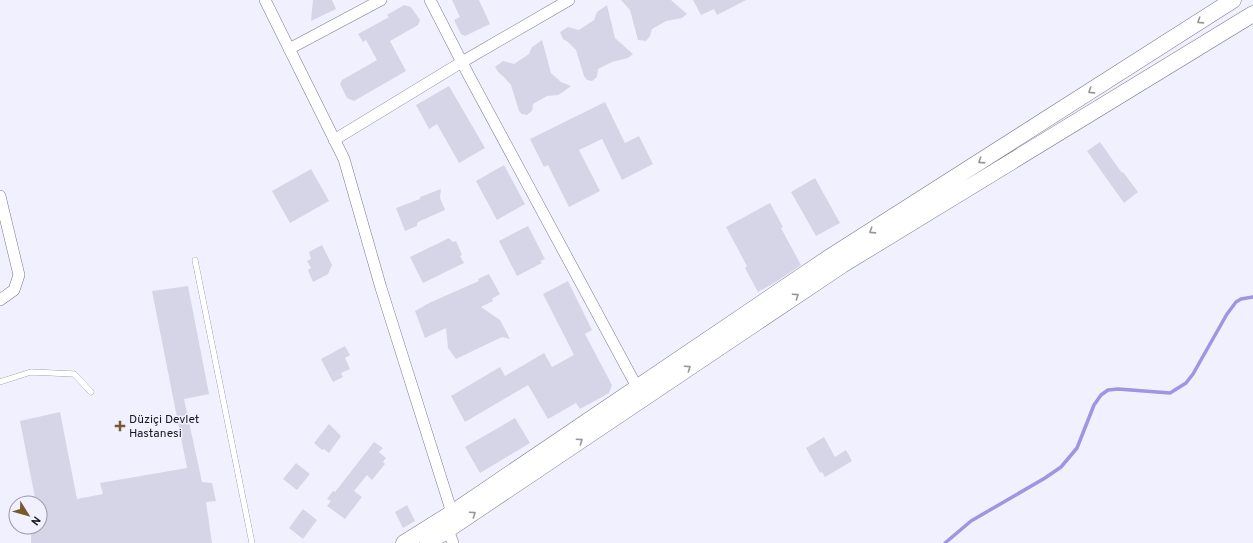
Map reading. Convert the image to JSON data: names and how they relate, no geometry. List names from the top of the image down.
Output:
{
  "places": {
    "health": ["Düziçi Devlet Hastanesi"]
  },
  "north": "bottom right"
}
